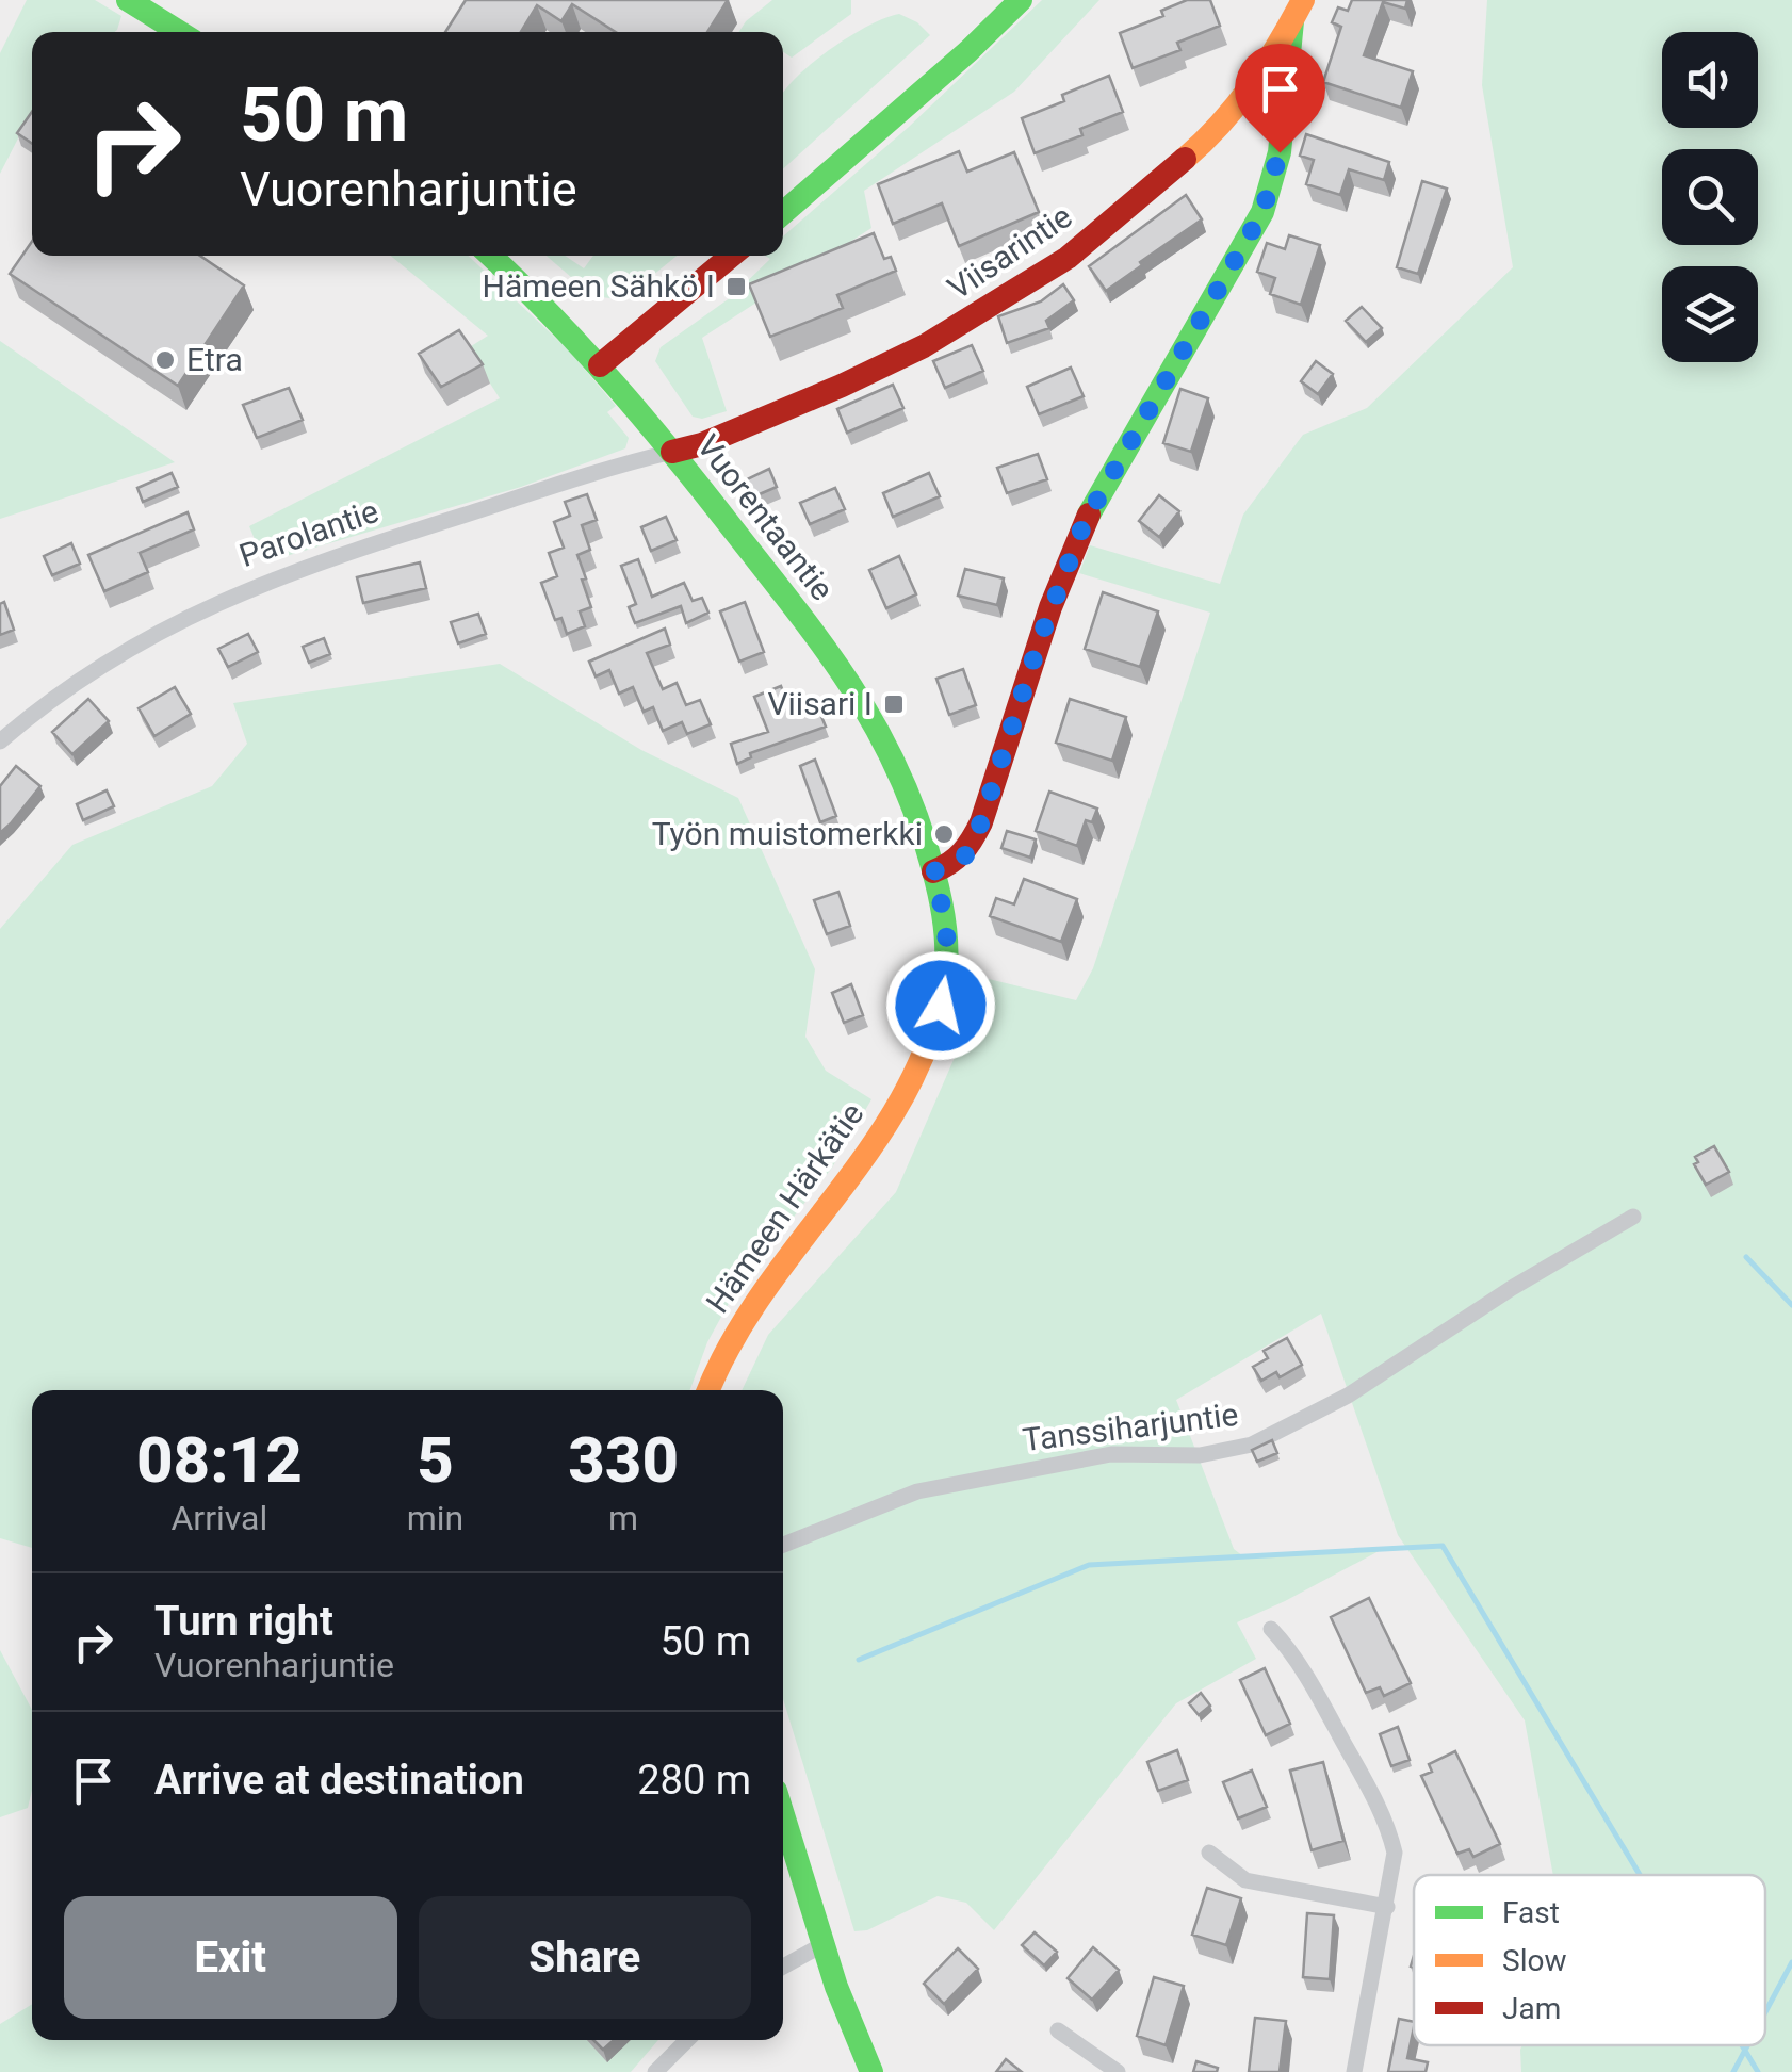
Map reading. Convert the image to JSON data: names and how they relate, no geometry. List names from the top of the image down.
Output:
{
  "streets": {
    "main road": ["Viisarintie", "Vuorentaantie", "Hämeen Härkätie"],
    "street": ["Parolantie", "Tanssiharjuntie"]
  },
  "crossings": [
    ["Viisarintie", "Vuorentaantie"],
    ["Viisarintie", "Parolantie"],
    ["Vuorentaantie", "Parolantie"],
    ["Vuorentaantie", "Hämeen Härkätie"]
  ],
  "places": {
    "transit": ["Hämeen Sähkö I", "Viisari I"],
    "other": ["Etra", "Työn muistomerkki"]
  },
  "legend": ["Fast", "Slow", "Jam"],
  "page": {
    "turn": ["50 m", "Vuorenharjuntie"],
    "eta": [
      "08:12",
      "Arrival",
      "5",
      "min",
      "330",
      "m"
    ],
    "list": [
      {
        "name": "Turn right",
        "note": "Vuorenharjuntie",
        "value": "50 m"
      },
      {
        "name": "Arrive at destination",
        "value": "280 m"
      }
    ],
    "buttons": ["Exit", "Share"]
  }
}
